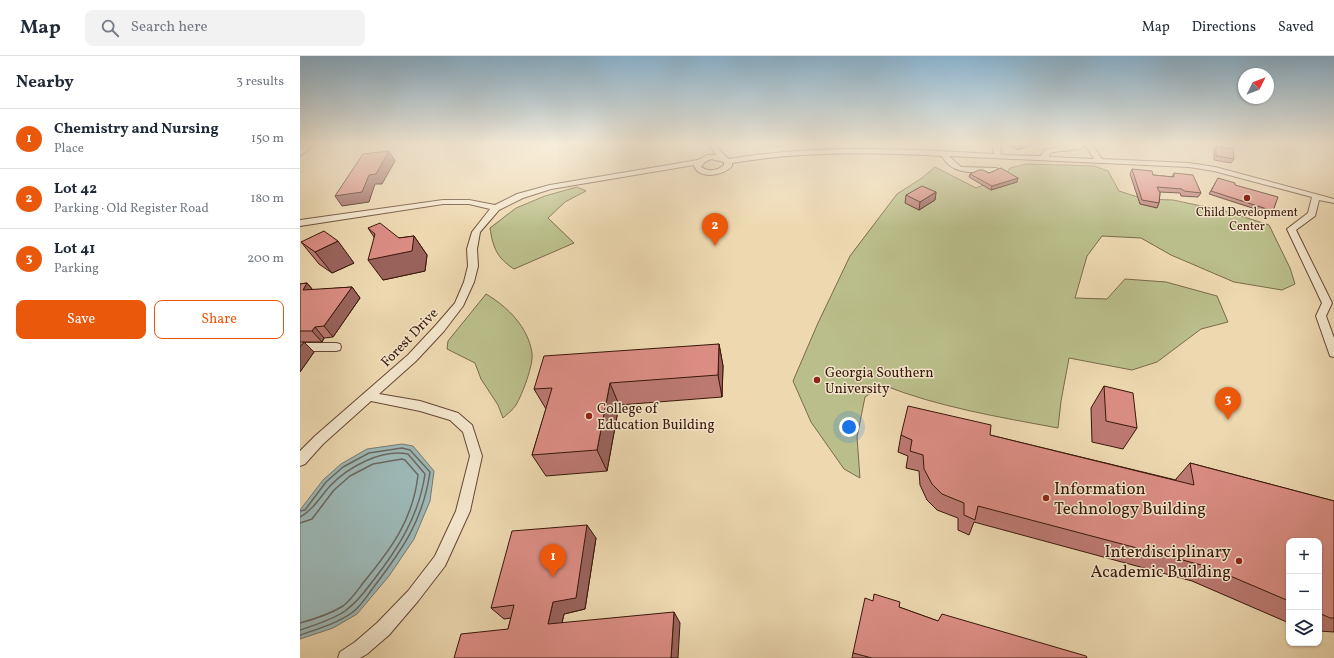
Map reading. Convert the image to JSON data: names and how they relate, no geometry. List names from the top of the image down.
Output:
{
  "streets": {
    "street": ["Forest Drive"]
  },
  "places": [
    "Child Development Center",
    "Georgia Southern University",
    "College of Education Building",
    "Information Technology Building",
    "Interdisciplinary Academic Building"
  ],
  "north": "top right",
  "page": {
    "header": "Map",
    "search": "Search here",
    "nav": ["Map", "Directions", "Saved"],
    "heading": ["Nearby", "3 results"],
    "list": [
      {
        "mark": "1",
        "name": "Chemistry and Nursing",
        "note": "Place",
        "value": "150 m"
      },
      {
        "mark": "2",
        "name": "Lot 42",
        "note": "Parking · Old Register Road",
        "value": "180 m"
      },
      {
        "mark": "3",
        "name": "Lot 41",
        "note": "Parking",
        "value": "200 m"
      }
    ],
    "pins": ["2", "3", "1"],
    "buttons": ["Save", "Share"],
    "map_buttons": ["+", "−"]
  }
}
